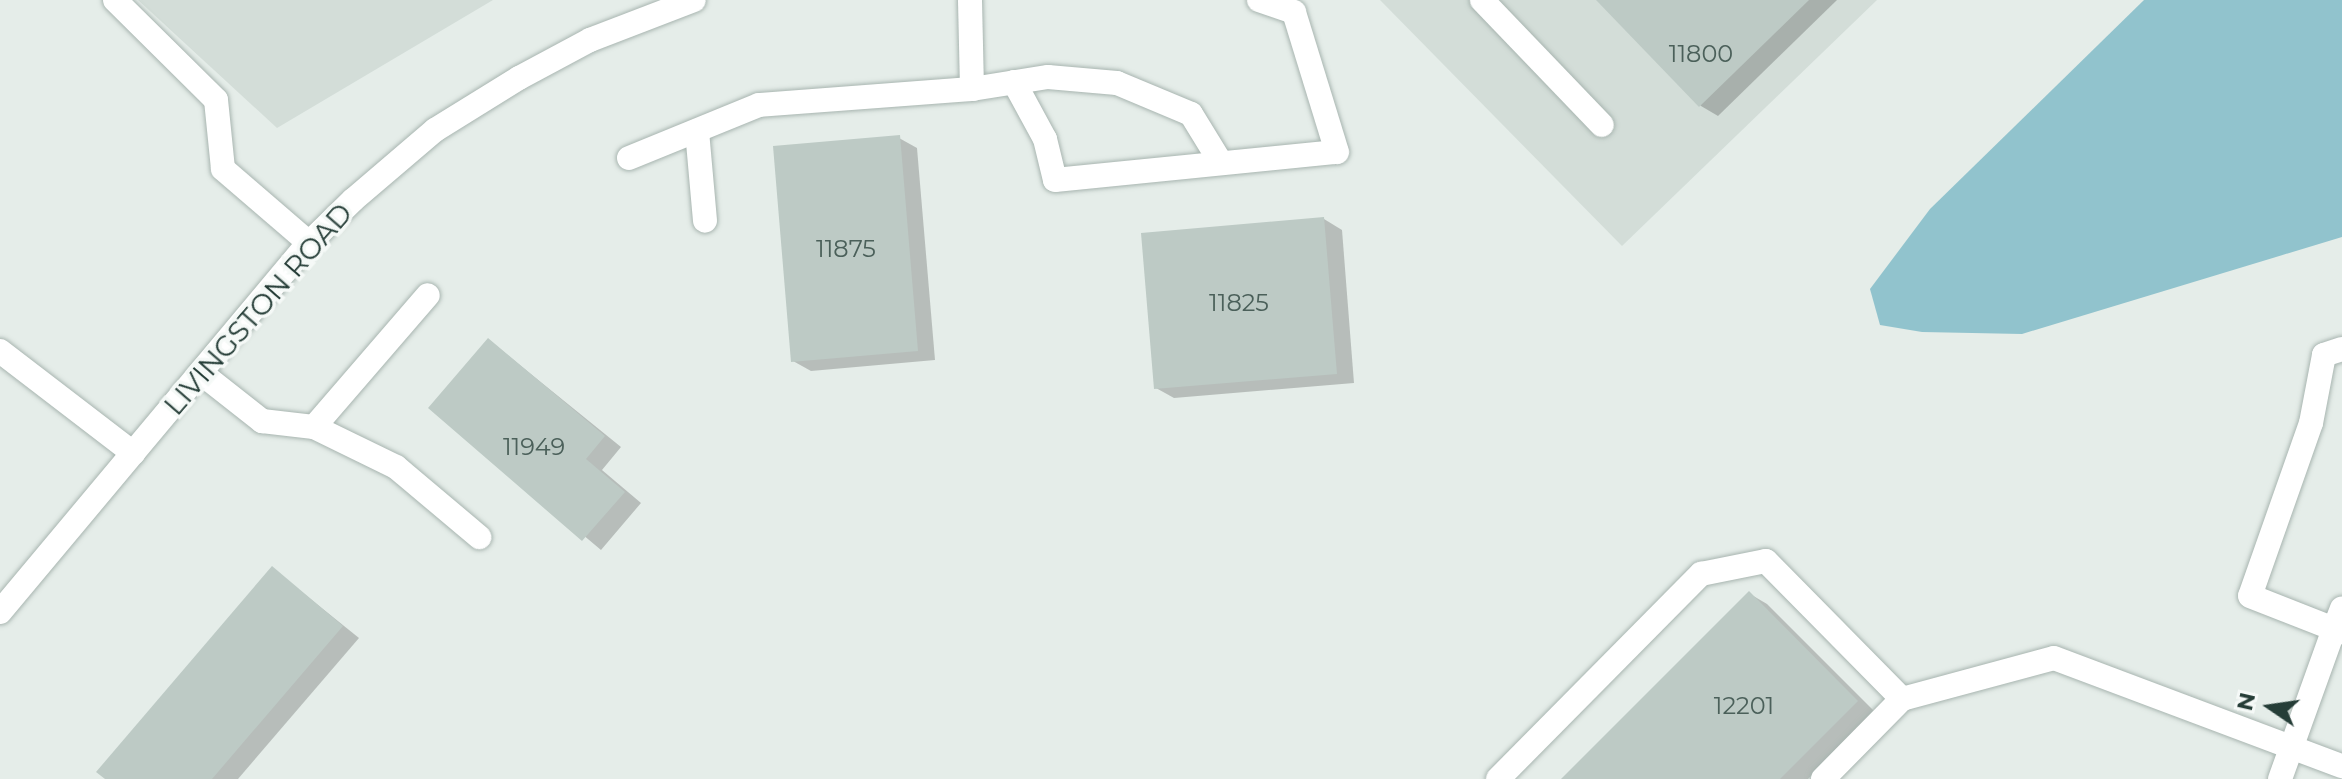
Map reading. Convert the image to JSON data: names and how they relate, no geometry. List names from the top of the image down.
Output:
{
  "streets": {
    "street": ["LIVINGSTON ROAD"]
  },
  "house_numbers": [
    "11800",
    "11875",
    "11825",
    "11949",
    "12201"
  ],
  "north": "left"
}
